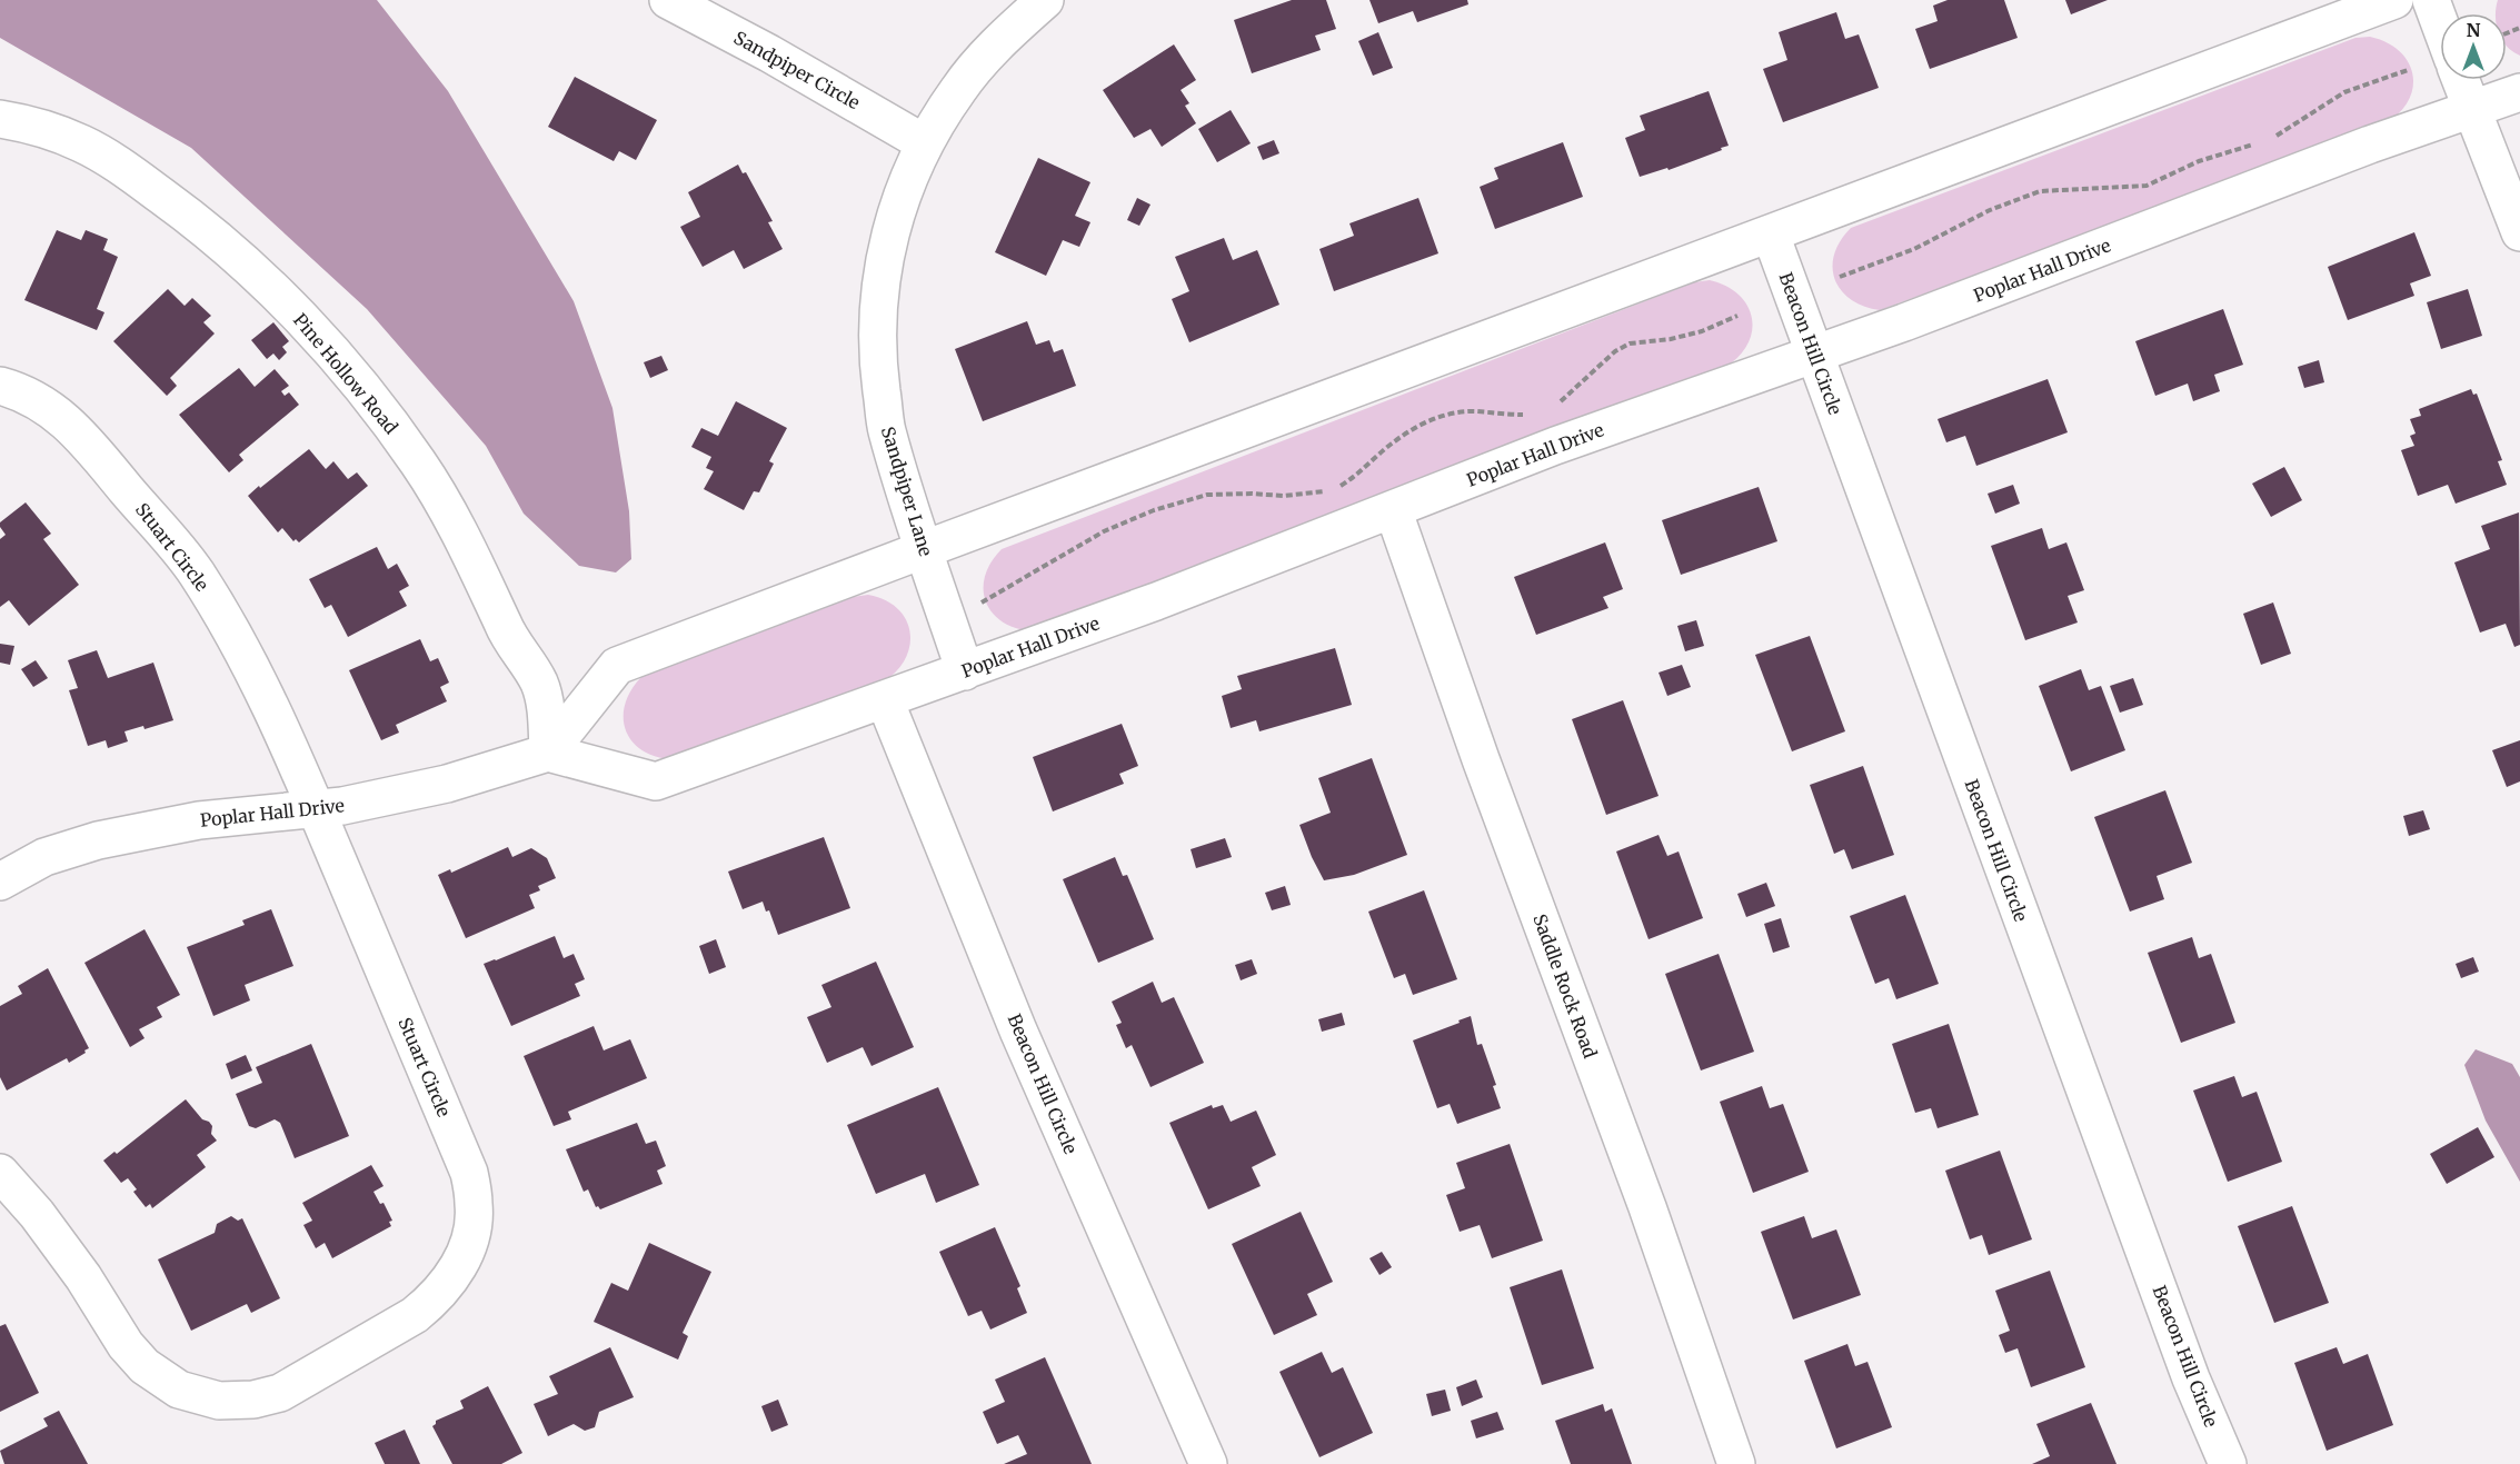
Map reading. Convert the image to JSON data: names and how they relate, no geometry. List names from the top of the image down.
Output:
{
  "streets": {
    "street": [
      "Sandpiper Circle",
      "Poplar Hall Drive",
      "Beacon Hill Circle",
      "Pine Hollow Road",
      "Sandpiper Lane",
      "Stuart Circle",
      "Saddle Rock Road"
    ]
  },
  "crossings": [
    ["Sandpiper Circle", "Sandpiper Lane"],
    ["Poplar Hall Drive", "Beacon Hill Circle"],
    ["Poplar Hall Drive", "Pine Hollow Road"],
    ["Poplar Hall Drive", "Sandpiper Lane"],
    ["Poplar Hall Drive", "Stuart Circle"],
    ["Poplar Hall Drive", "Saddle Rock Road"]
  ],
  "north": "top"
}
